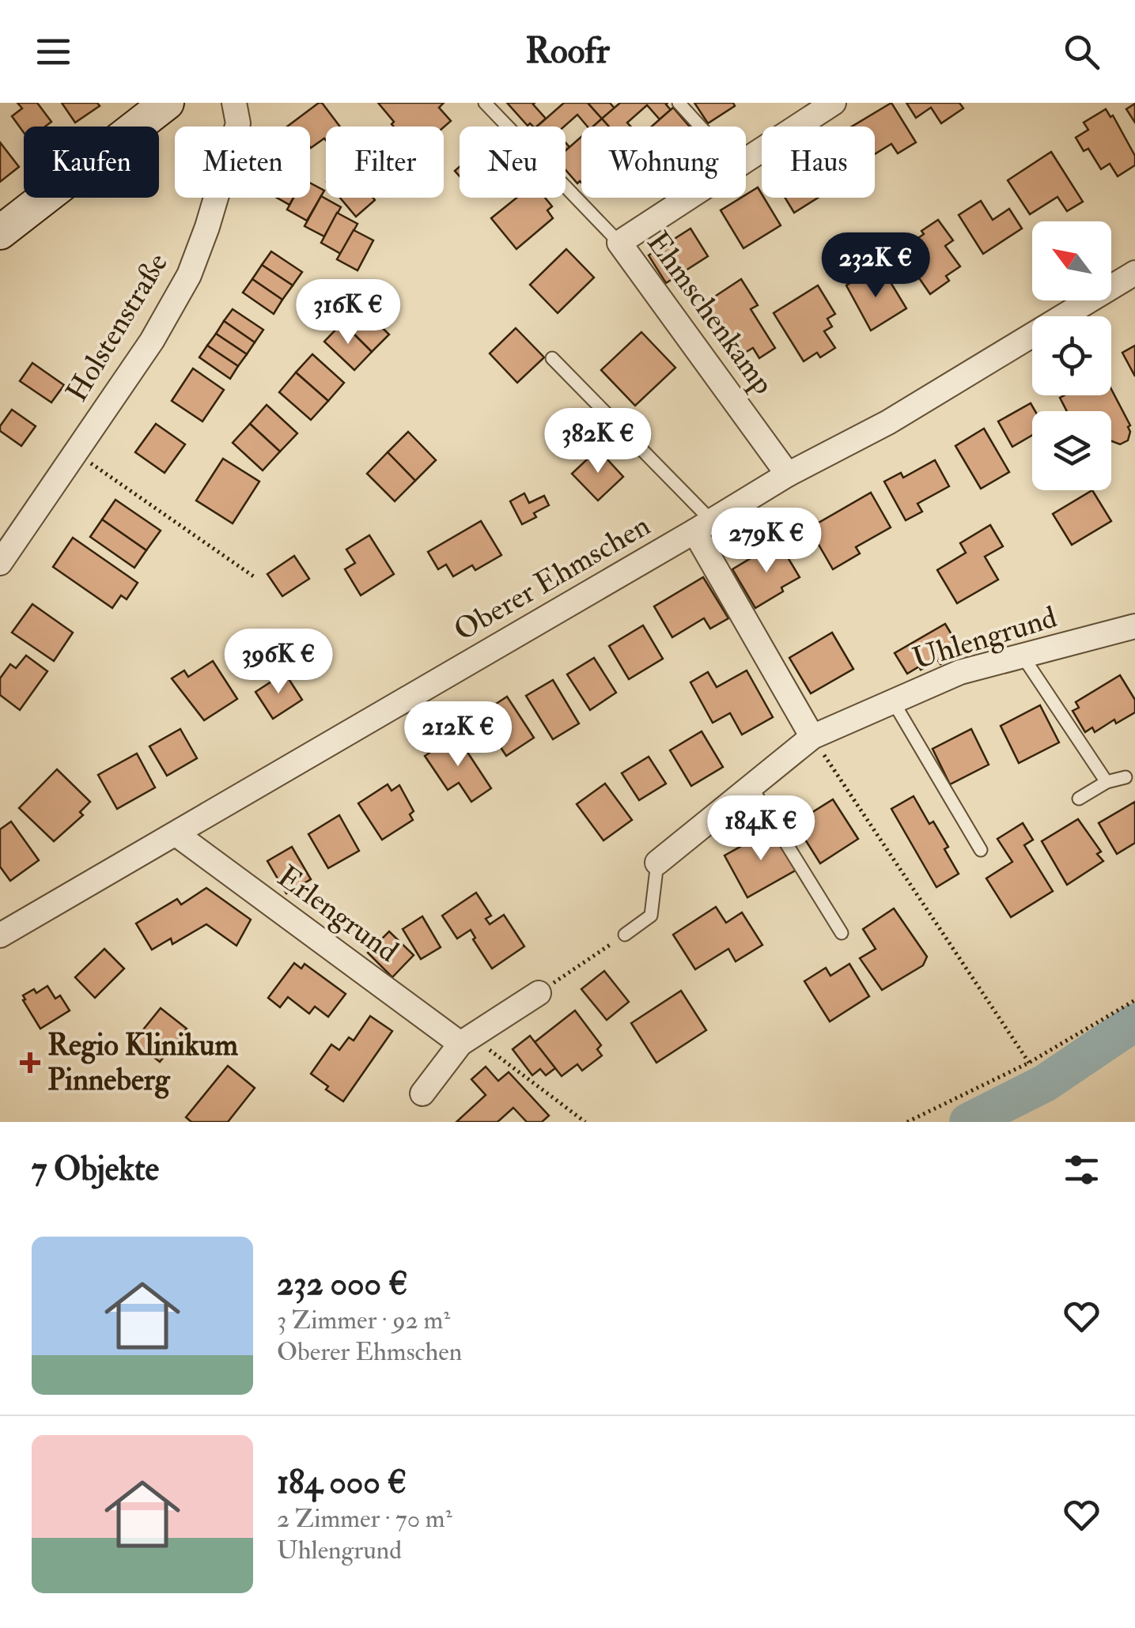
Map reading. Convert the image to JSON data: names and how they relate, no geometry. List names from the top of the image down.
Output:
{
  "streets": {
    "street": [
      "Ehmschenkamp",
      "Holstenstraße",
      "Oberer Ehmschen",
      "Uhlengrund",
      "Erlengrund"
    ]
  },
  "crossings": [
    ["Ehmschenkamp", "Oberer Ehmschen"],
    ["Oberer Ehmschen", "Erlengrund"]
  ],
  "places": {
    "health": ["Regio Klinikum Pinneberg"]
  },
  "north": "top left",
  "page": {
    "header": "Roofr",
    "chip": [
      "Kaufen",
      "Mieten",
      "Filter",
      "Neu",
      "Wohnung",
      "Haus"
    ],
    "price": [
      "232K €",
      "316K €",
      "382K €",
      "279K €",
      "396K €",
      "212K €",
      "184K €"
    ],
    "heading": "7 Objekte",
    "list": [
      {
        "name": "232 000 €",
        "note": "3 Zimmer · 92 m² · Oberer Ehmschen"
      },
      {
        "name": "184 000 €",
        "note": "2 Zimmer · 70 m² · Uhlengrund"
      }
    ]
  }
}
